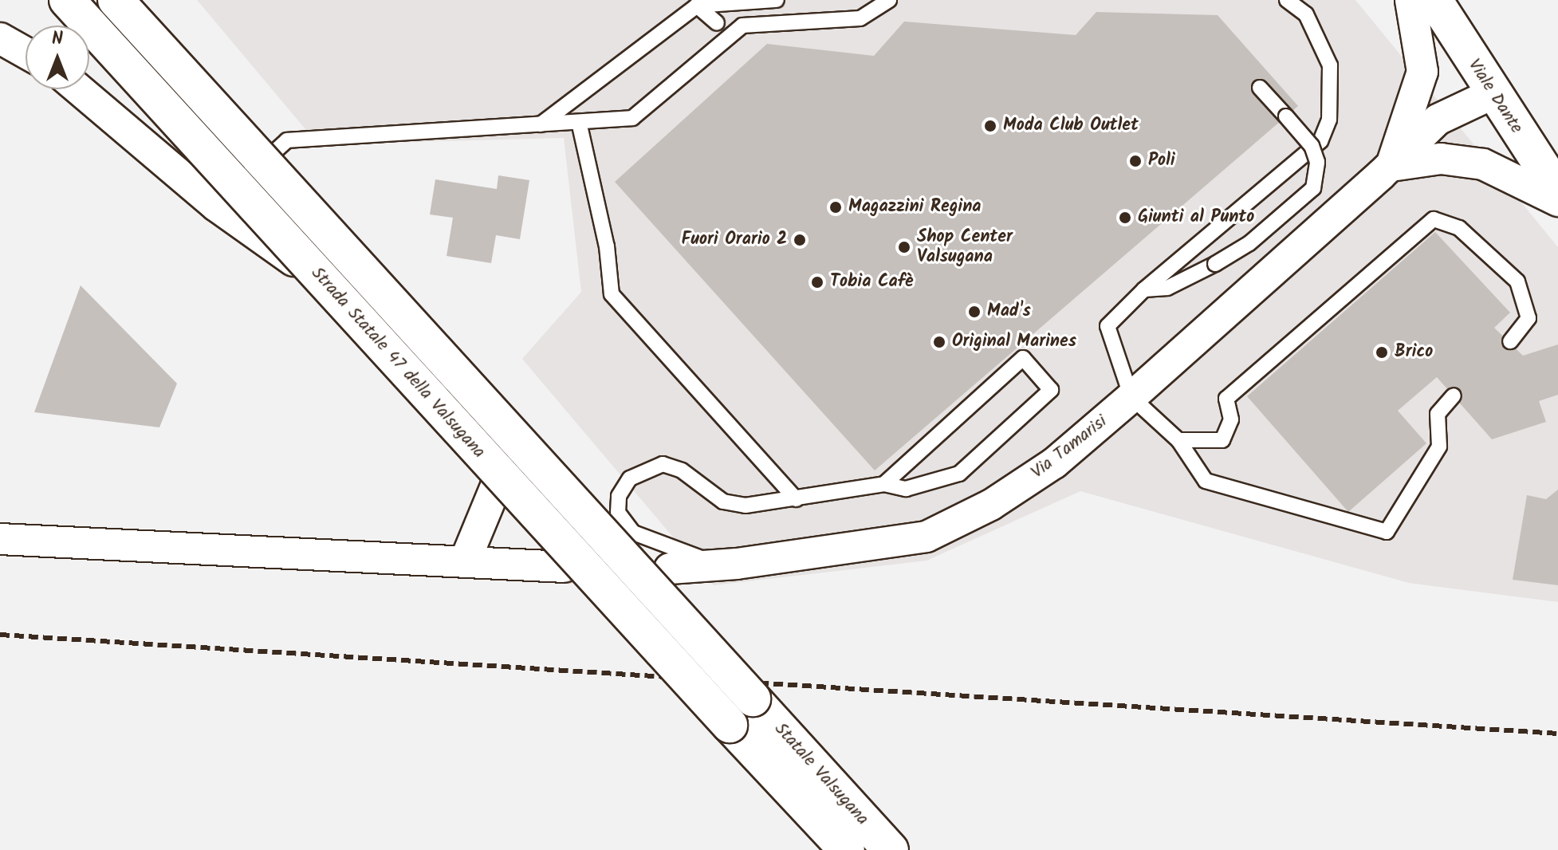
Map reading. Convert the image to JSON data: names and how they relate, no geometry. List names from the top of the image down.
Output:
{
  "streets": {
    "main road": ["Viale Dante", "Strada Statale 47 della Valsugana", "Statale Valsugana"],
    "street": ["Via Tamarisi"]
  },
  "crossings": [
    ["Viale Dante", "Via Tamarisi"],
    ["Strada Statale 47 della Valsugana", "Statale Valsugana"]
  ],
  "places": [
    "Moda Club Outlet",
    "Poli",
    "Magazzini Regina",
    "Giunti al Punto",
    "Fuori Orario 2",
    "Shop Center Valsugana",
    "Tobia Cafè",
    "Mad's",
    "Original Marines",
    "Brico"
  ],
  "north": "top"
}
